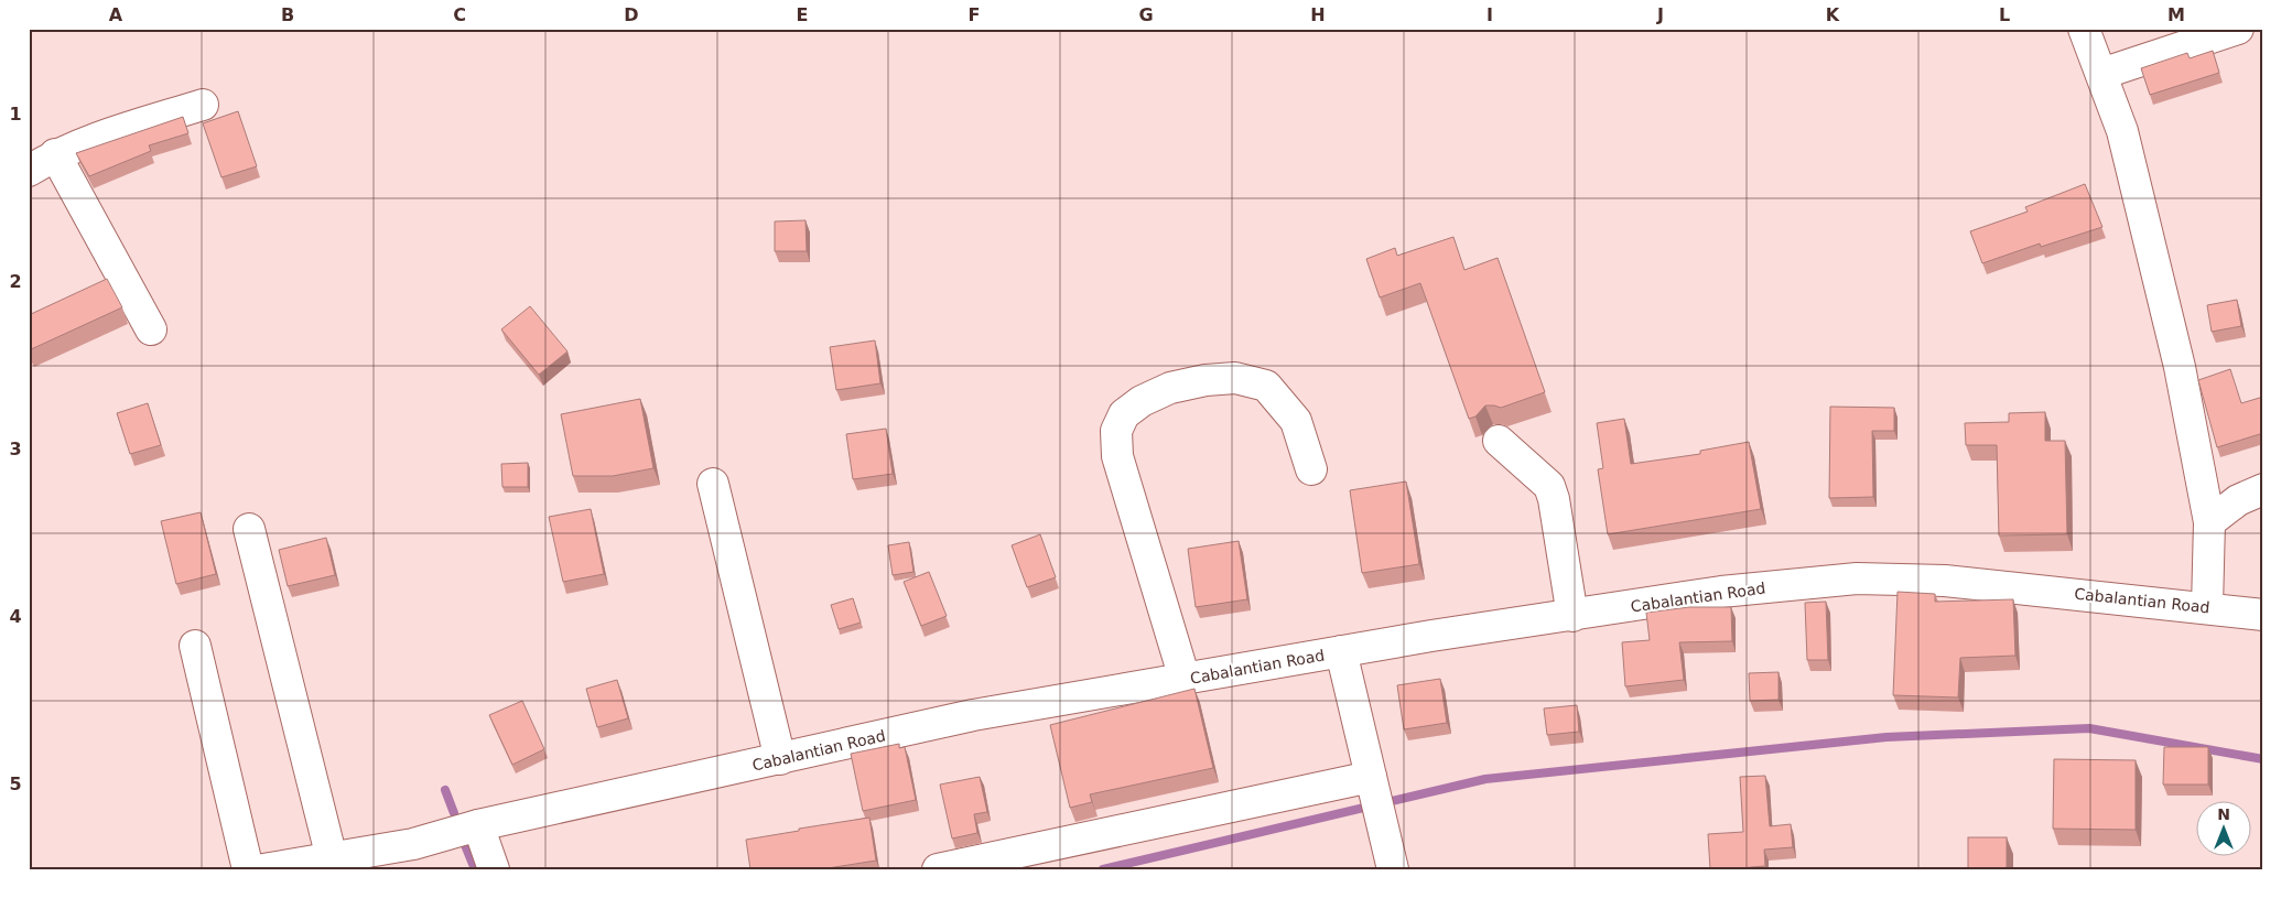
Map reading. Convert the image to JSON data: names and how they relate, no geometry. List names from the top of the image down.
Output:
{
  "streets": {
    "street": ["Cabalantian Road"]
  },
  "north": "top",
  "grid": {
    "columns": [
      "A",
      "B",
      "C",
      "D",
      "E",
      "F",
      "G",
      "H",
      "I",
      "J",
      "K",
      "L",
      "M"
    ],
    "rows": [
      "1",
      "2",
      "3",
      "4",
      "5"
    ]
  }
}
